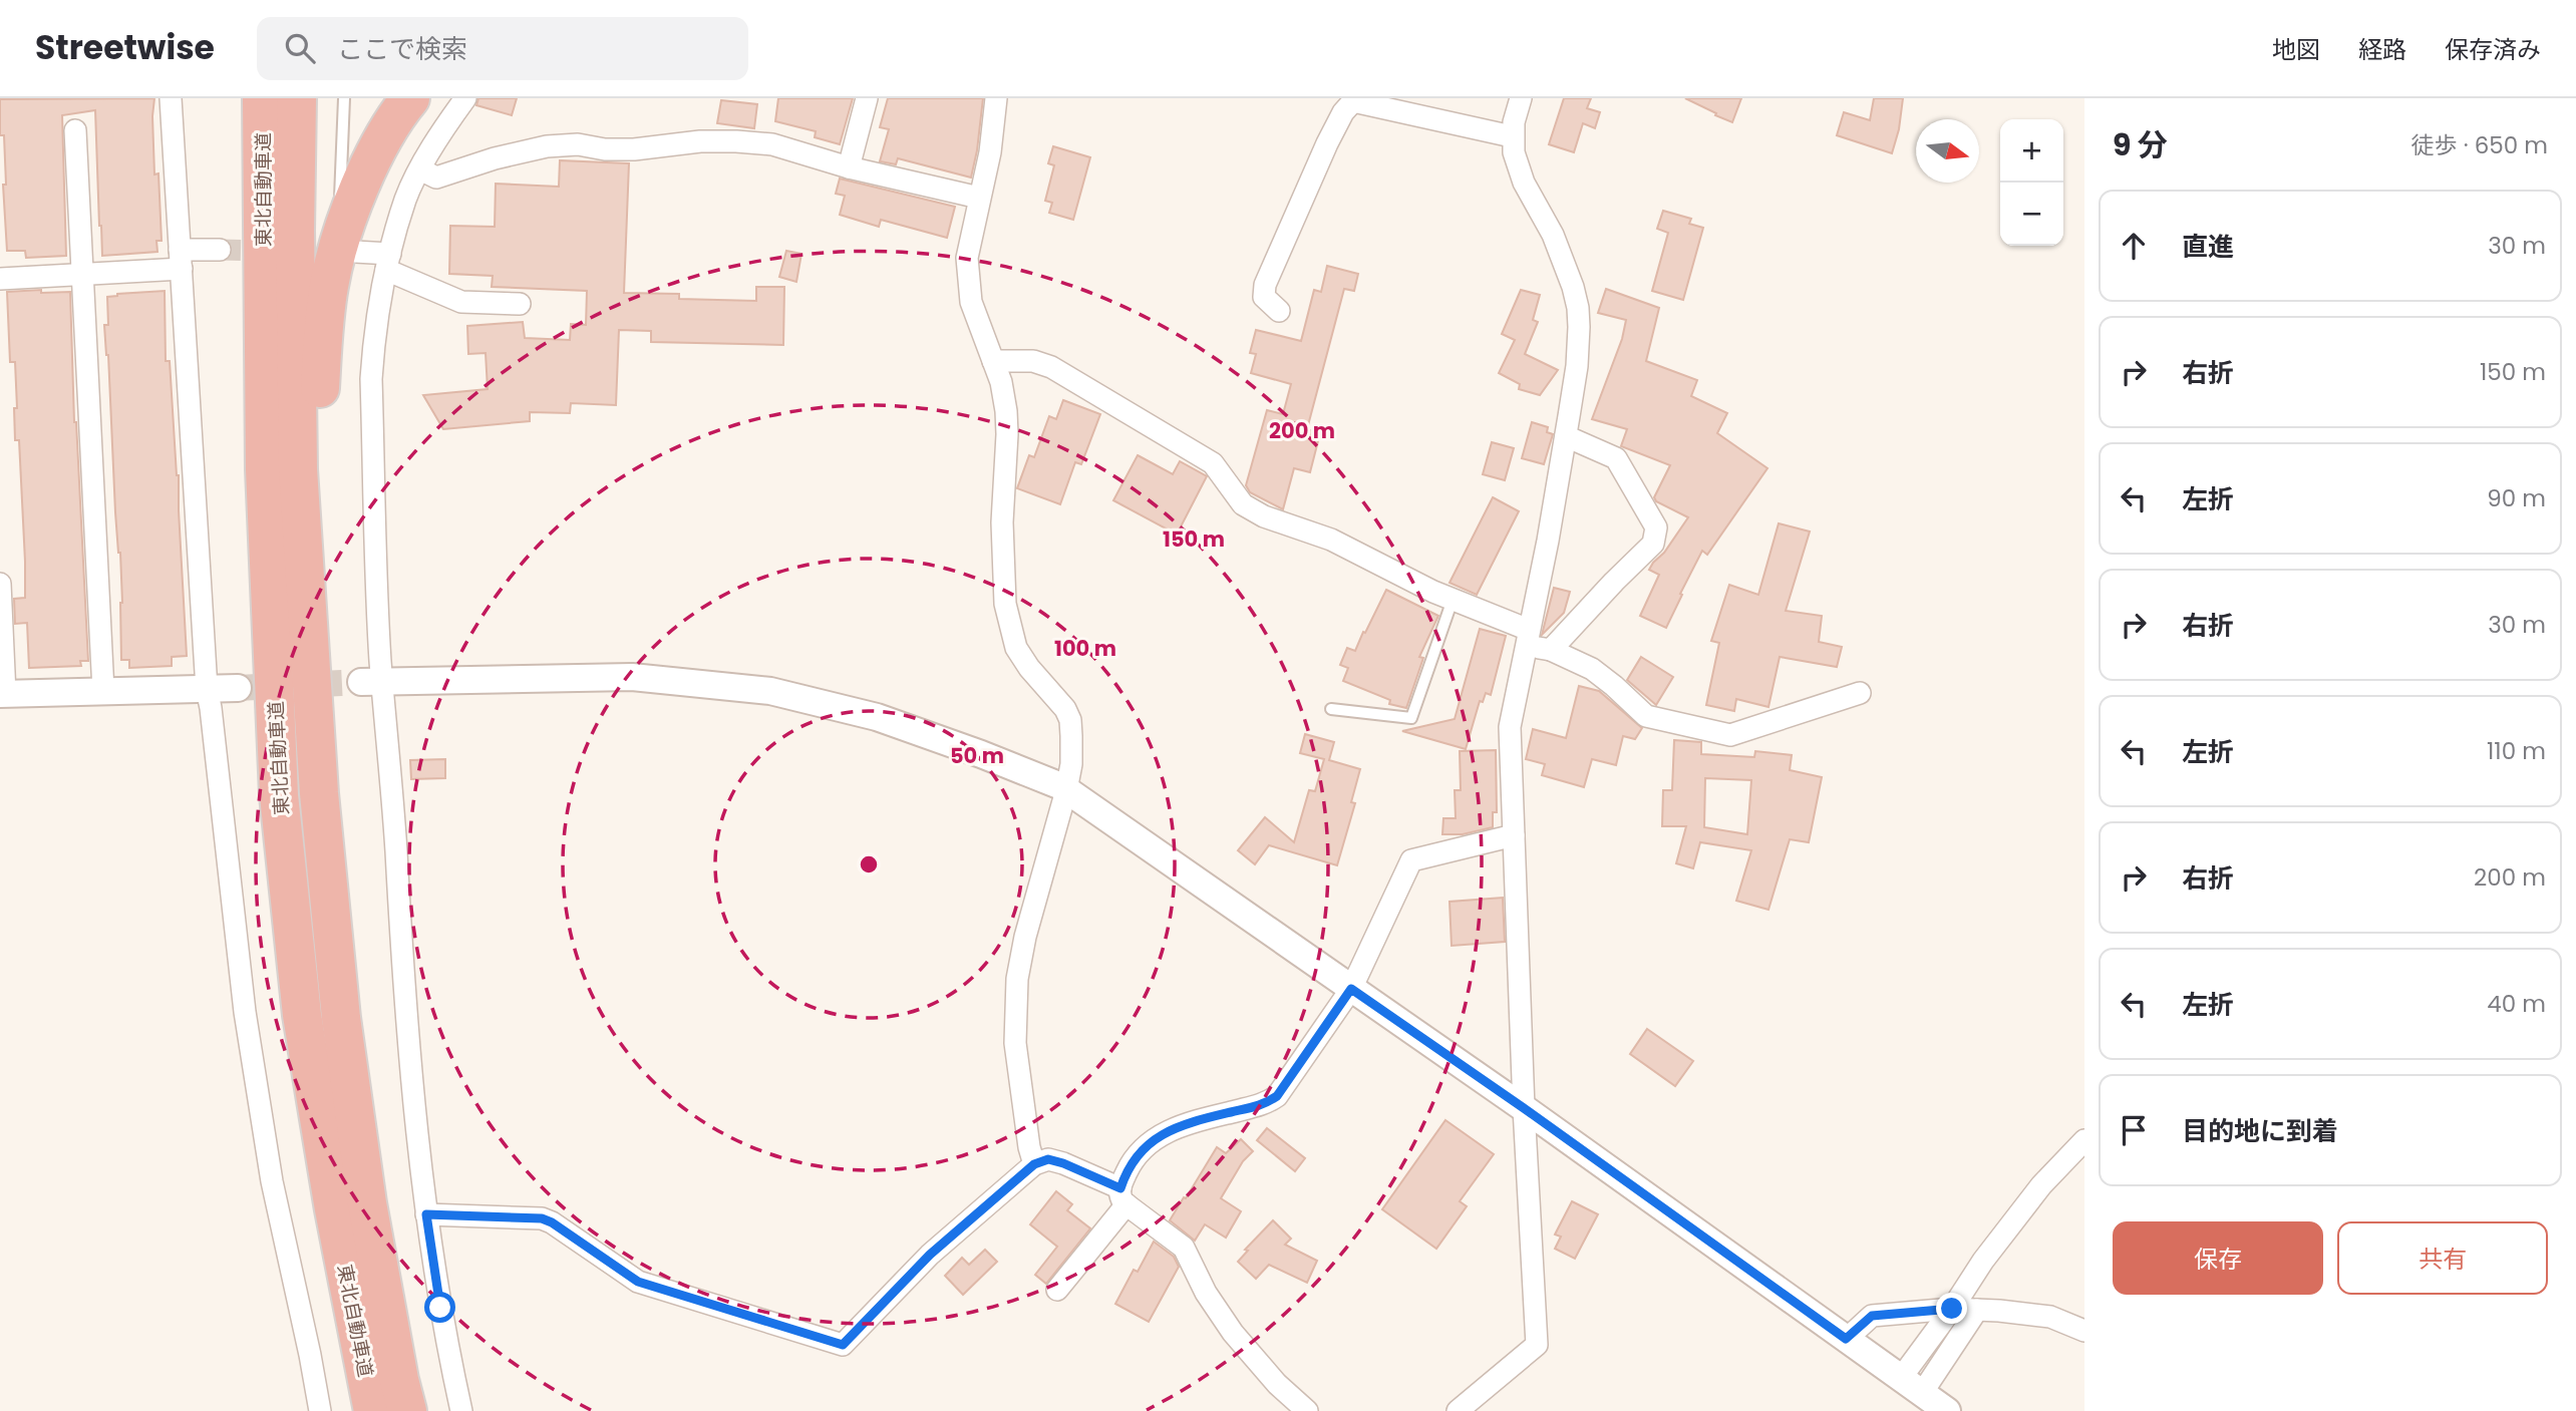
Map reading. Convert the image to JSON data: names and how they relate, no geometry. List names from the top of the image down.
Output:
{
  "streets": {
    "highway": ["東北自動車道"]
  },
  "north": "right",
  "page": {
    "header": "Streetwise",
    "search": "ここで検索",
    "nav": ["地図", "経路", "保存済み"],
    "heading": ["9 分", "徒歩 · 650 m"],
    "map_buttons": ["+", "−"],
    "list": [
      ["直進", "30 m"],
      ["右折", "150 m"],
      ["左折", "90 m"],
      ["右折", "30 m"],
      ["左折", "110 m"],
      ["右折", "200 m"],
      ["左折", "40 m"],
      "目的地に到着"
    ],
    "buttons": ["保存", "共有"]
  },
  "rings": [
    "200 m",
    "150 m",
    "100 m",
    "50 m"
  ]
}
